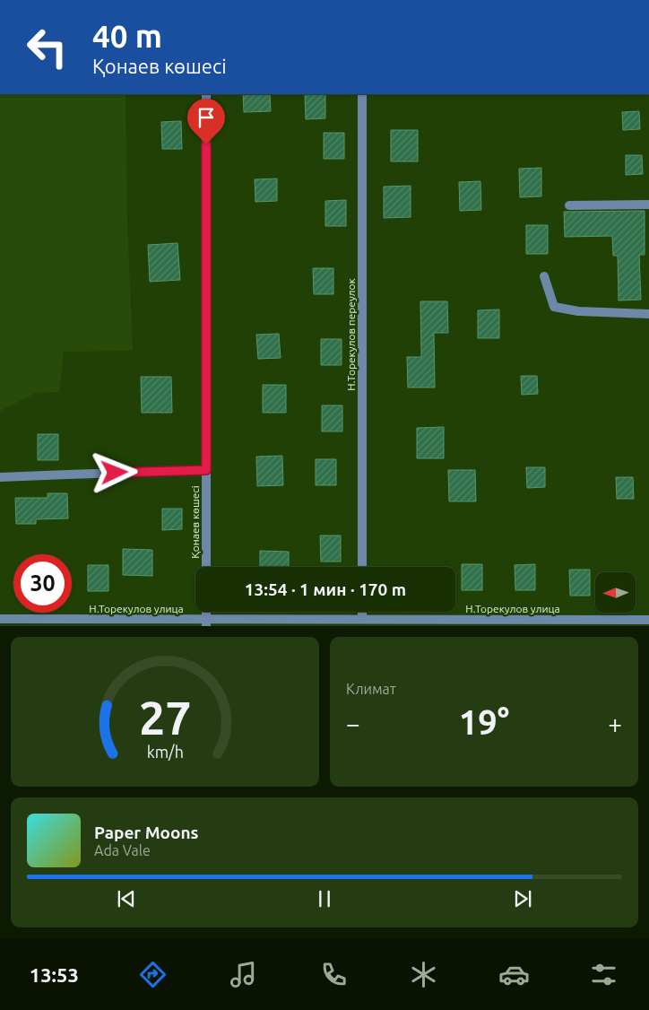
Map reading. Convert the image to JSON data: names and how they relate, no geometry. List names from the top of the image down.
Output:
{
  "streets": {
    "street": ["Н.Торекулов переулок", "Қонаев көшесі", "Н.Торекулов улица"]
  },
  "north": "left",
  "page": {
    "turn": ["40 m", "Қонаев көшесі"],
    "limit": "30",
    "trip": "13:54 · 1 мин · 170 m",
    "tile": "Климат",
    "heat": ["−", "19°", "+"],
    "song": ["Paper Moons", "Ada Vale"],
    "tabs": "13:53",
    "gauge": ["27", "km/h"]
  }
}
